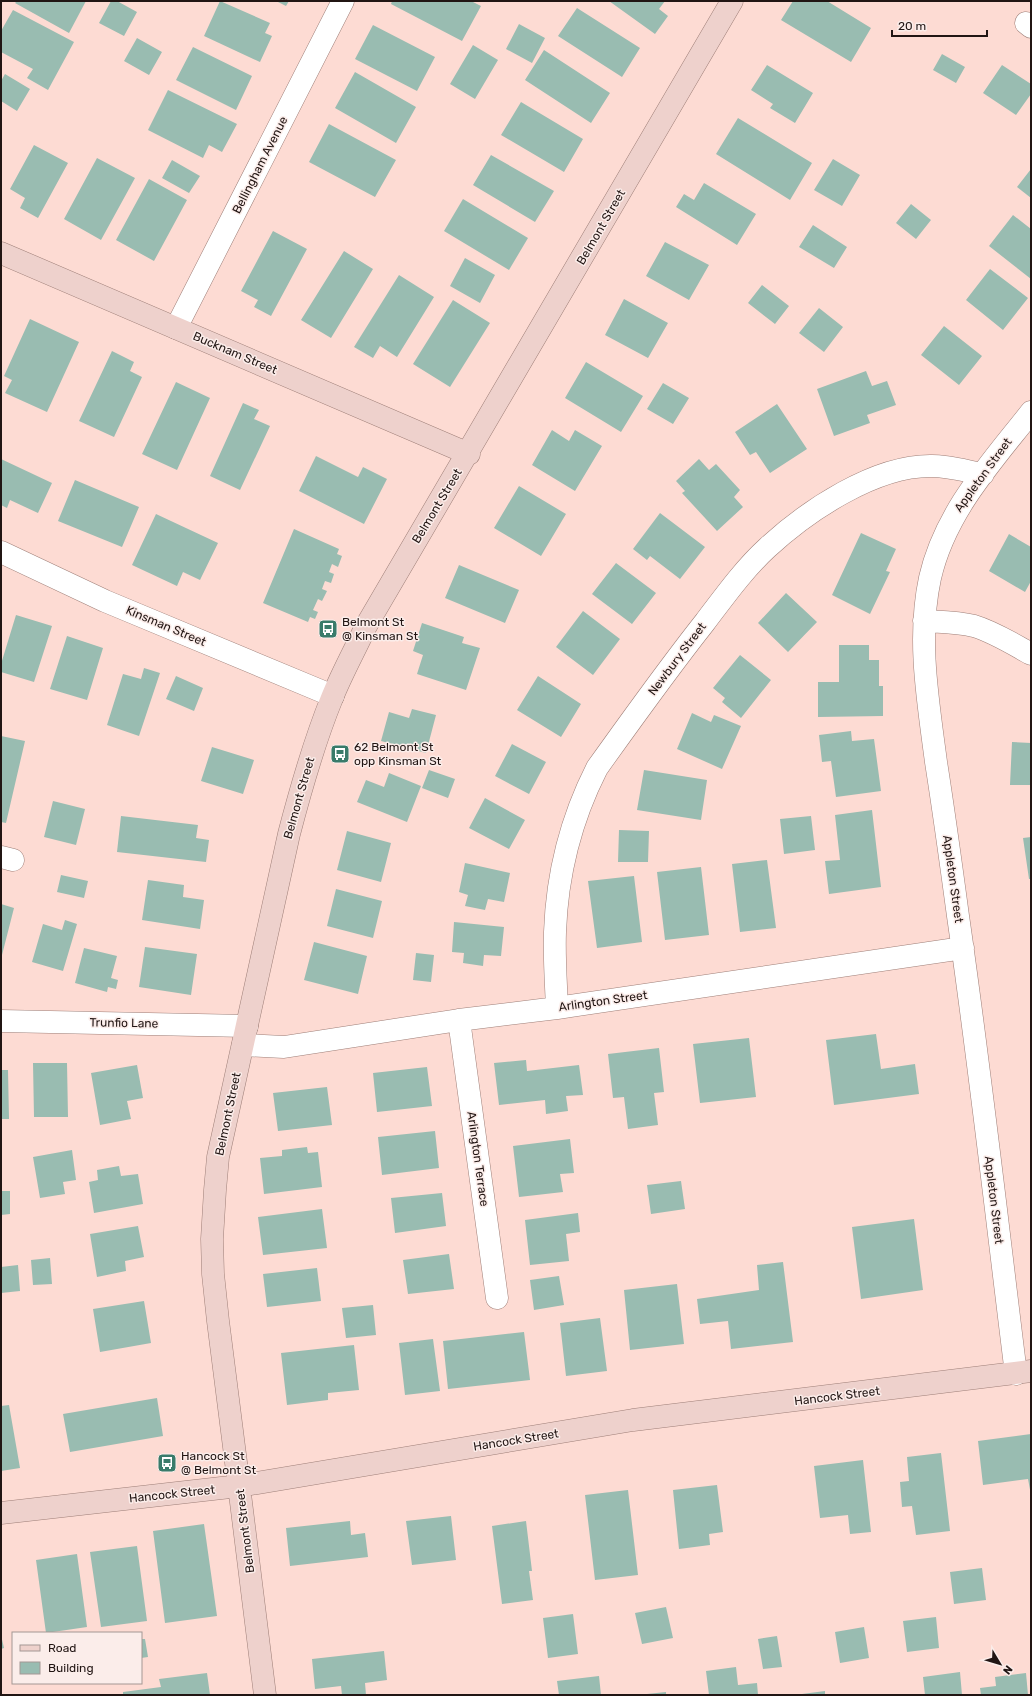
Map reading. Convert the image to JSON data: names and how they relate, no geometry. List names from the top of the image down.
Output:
{
  "streets": {
    "street": [
      "Bellingham Avenue",
      "Belmont Street",
      "Bucknam Street",
      "Appleton Street",
      "Kinsman Street",
      "Newbury Street",
      "Arlington Street",
      "Trunfio Lane",
      "Arlington Terrace",
      "Hancock Street"
    ]
  },
  "crossings": [
    ["Bellingham Avenue", "Bucknam Street"],
    ["Belmont Street", "Bucknam Street"],
    ["Belmont Street", "Kinsman Street"],
    ["Belmont Street", "Arlington Street"],
    ["Belmont Street", "Trunfio Lane"],
    ["Belmont Street", "Hancock Street"],
    ["Appleton Street", "Newbury Street"],
    ["Appleton Street", "Arlington Street"],
    ["Appleton Street", "Hancock Street"],
    ["Newbury Street", "Arlington Street"],
    ["Arlington Street", "Trunfio Lane"],
    ["Arlington Street", "Arlington Terrace"]
  ],
  "places": {
    "bus stop": ["Belmont St @ Kinsman St", "62 Belmont St opp Kinsman St", "Hancock St @ Belmont St"]
  },
  "legend": ["Road", "Building"],
  "scale_bar": "20 m",
  "north": "bottom right"
}
